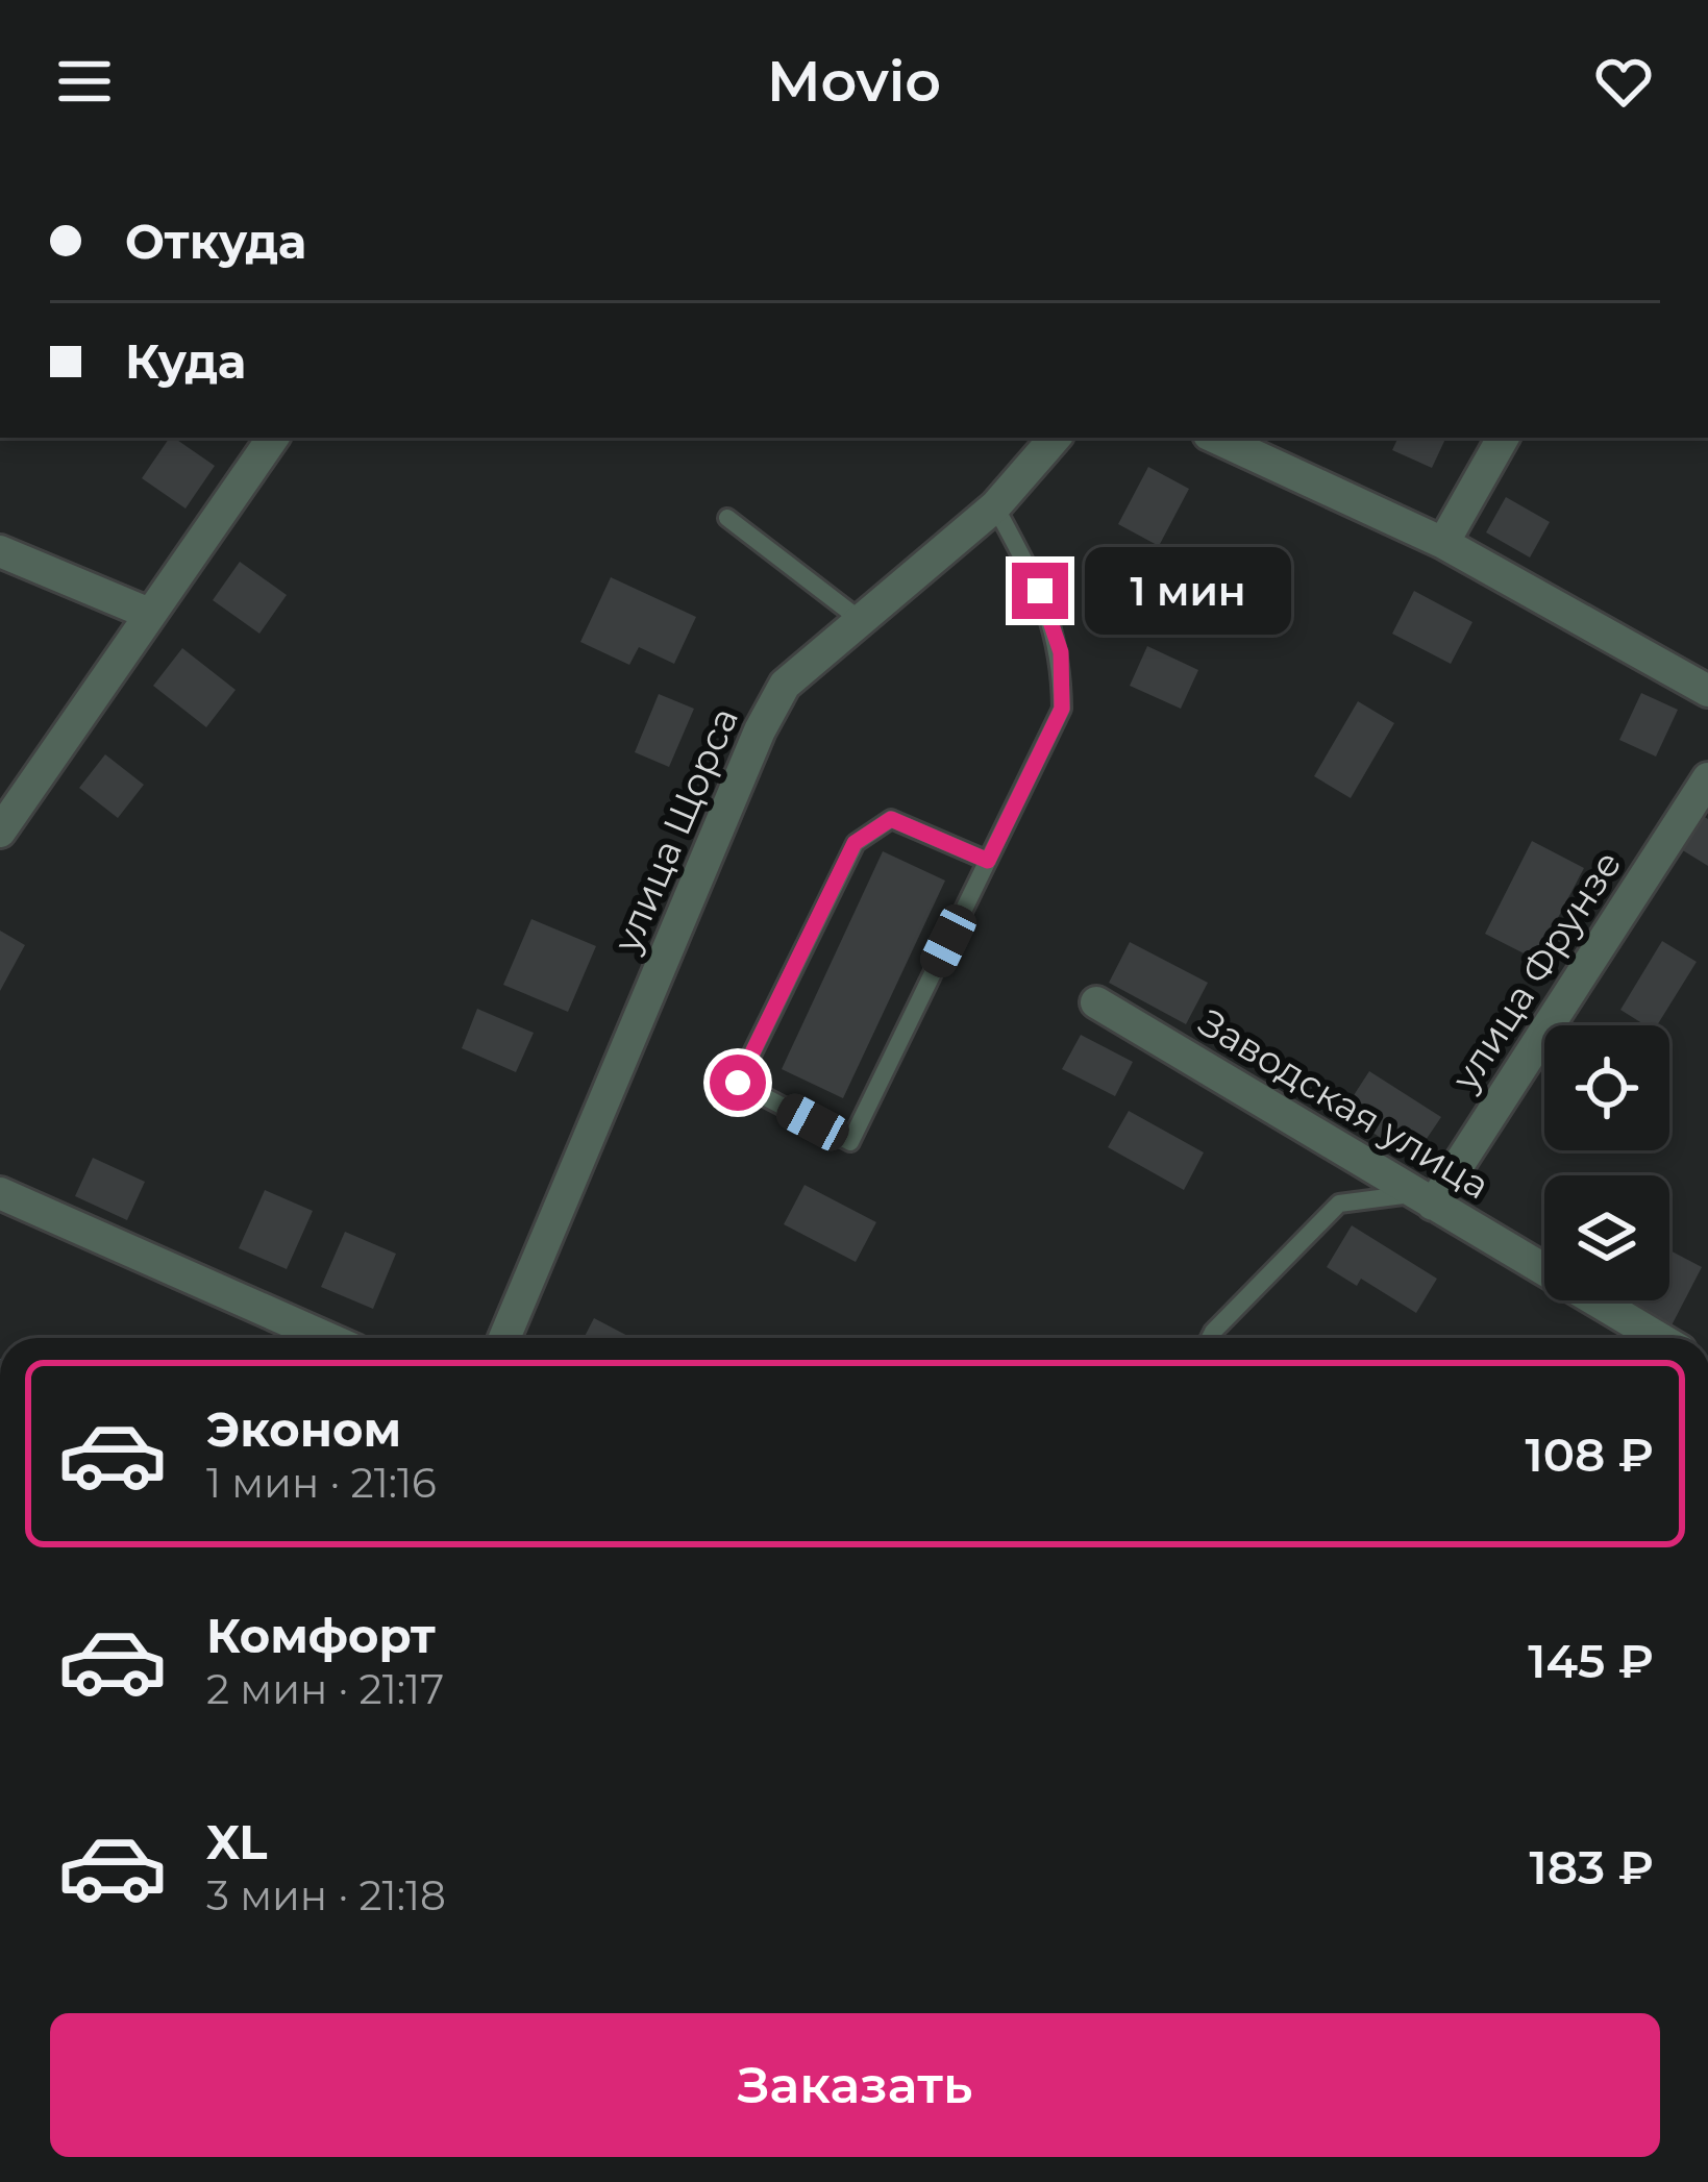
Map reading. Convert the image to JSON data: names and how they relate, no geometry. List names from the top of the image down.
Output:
{
  "streets": {
    "street": ["улица Щорса", "улица Фрунзе", "Заводская улица"]
  },
  "crossings": [
    ["улица Фрунзе", "Заводская улица"]
  ],
  "page": {
    "header": "Movio",
    "banner": ["Откуда", "Куда"],
    "bubble": "1 мин",
    "list": [
      {
        "name": "Эконом",
        "note": "1 мин · 21:16",
        "value": "108 ₽"
      },
      {
        "name": "Комфорт",
        "note": "2 мин · 21:17",
        "value": "145 ₽"
      },
      {
        "name": "XL",
        "note": "3 мин · 21:18",
        "value": "183 ₽"
      }
    ],
    "buttons": "Заказать"
  }
}
